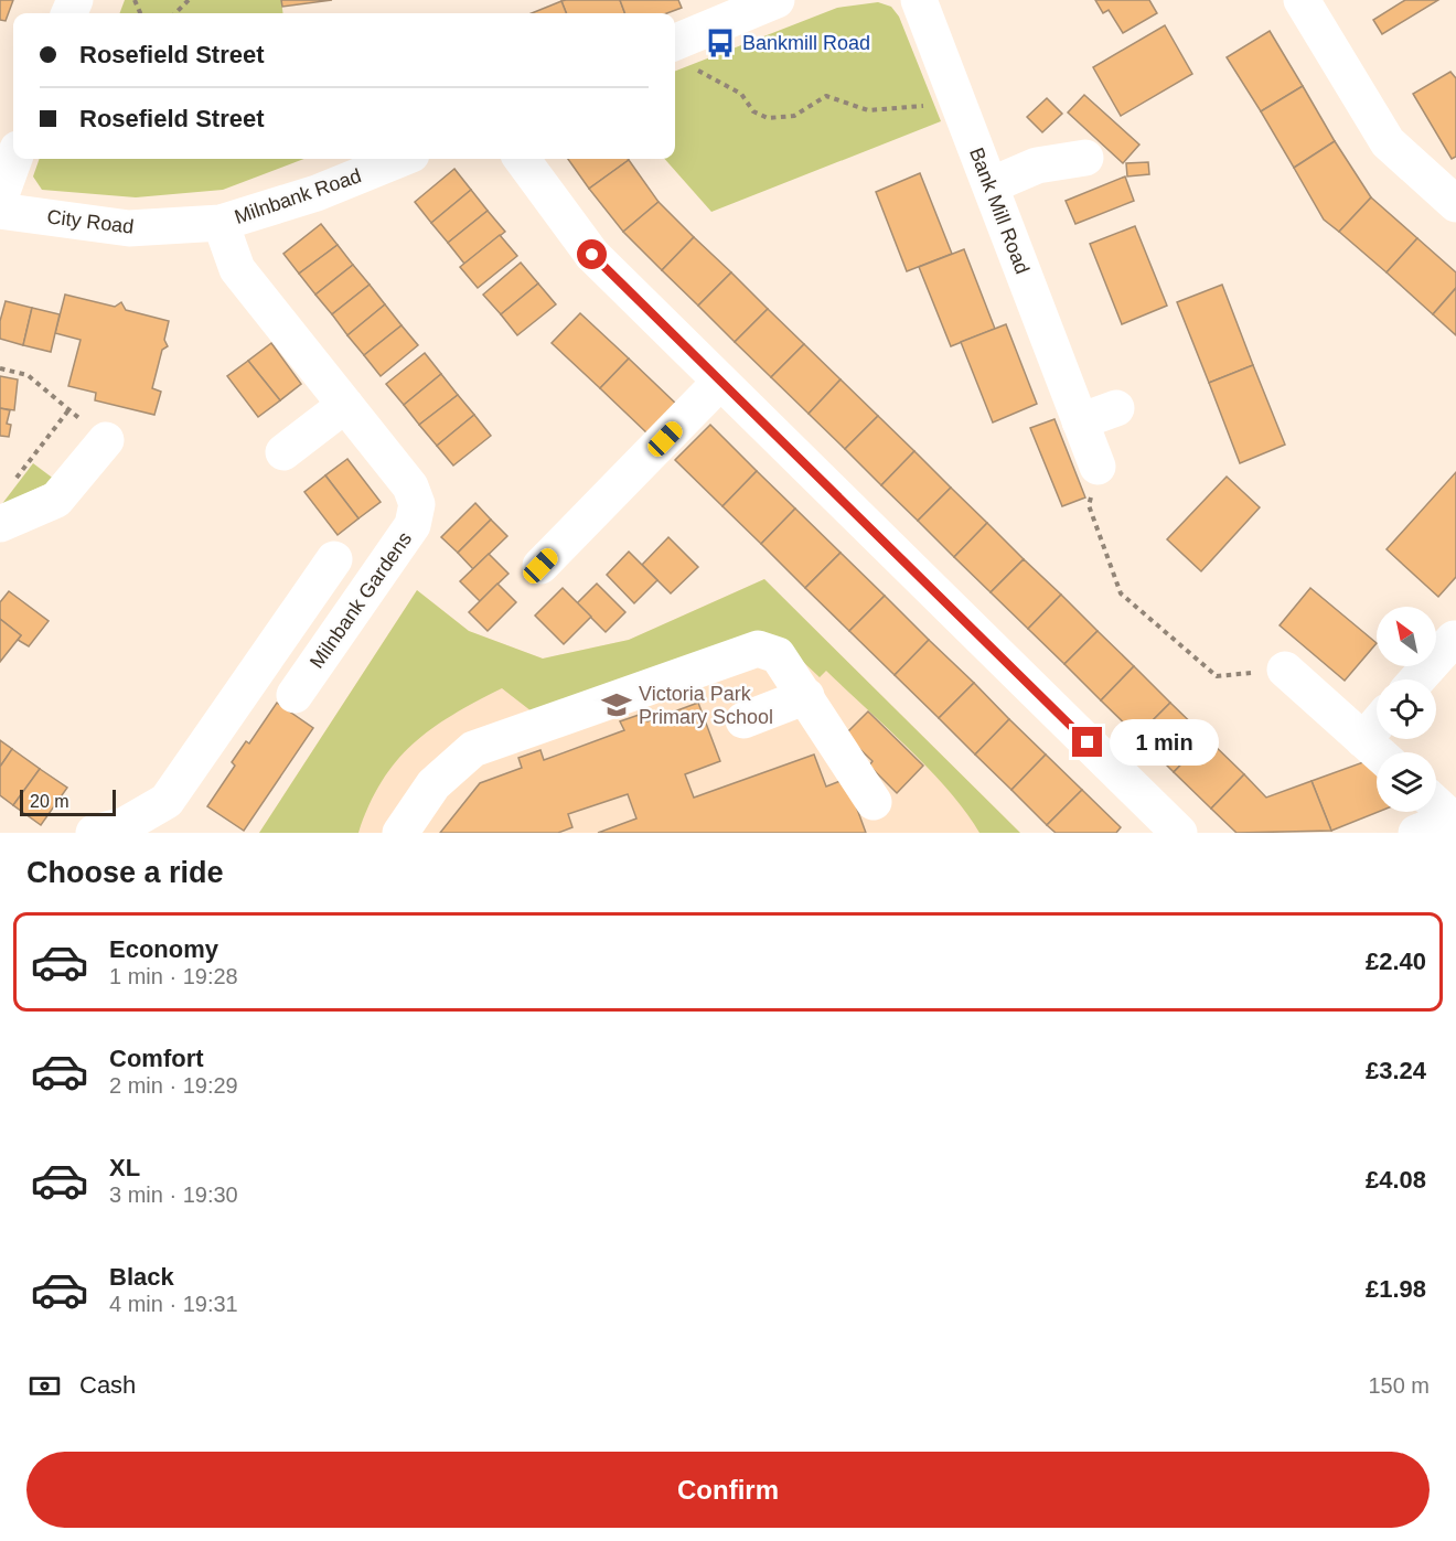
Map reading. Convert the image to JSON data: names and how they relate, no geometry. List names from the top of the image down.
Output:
{
  "streets": {
    "street": [
      "Milnbank Road",
      "Bank Mill Road",
      "City Road",
      "Milnbank Gardens"
    ]
  },
  "crossings": [
    ["Milnbank Road", "City Road"],
    ["Milnbank Road", "Milnbank Gardens"],
    ["City Road", "Milnbank Gardens"]
  ],
  "places": {
    "bus stop": ["Bankmill Road"],
    "school or university": ["Victoria Park Primary School"]
  },
  "scale_bar": "20 m",
  "north": "top left",
  "page": {
    "banner": ["Rosefield Street", "Rosefield Street"],
    "bubble": "1 min",
    "scale": "20 m",
    "heading": "Choose a ride",
    "list": [
      {
        "name": "Economy",
        "note": "1 min · 19:28",
        "value": "£2.40"
      },
      {
        "name": "Comfort",
        "note": "2 min · 19:29",
        "value": "£3.24"
      },
      {
        "name": "XL",
        "note": "3 min · 19:30",
        "value": "£4.08"
      },
      {
        "name": "Black",
        "note": "4 min · 19:31",
        "value": "£1.98"
      }
    ],
    "pay": ["Cash", "150 m"],
    "buttons": "Confirm"
  }
}
